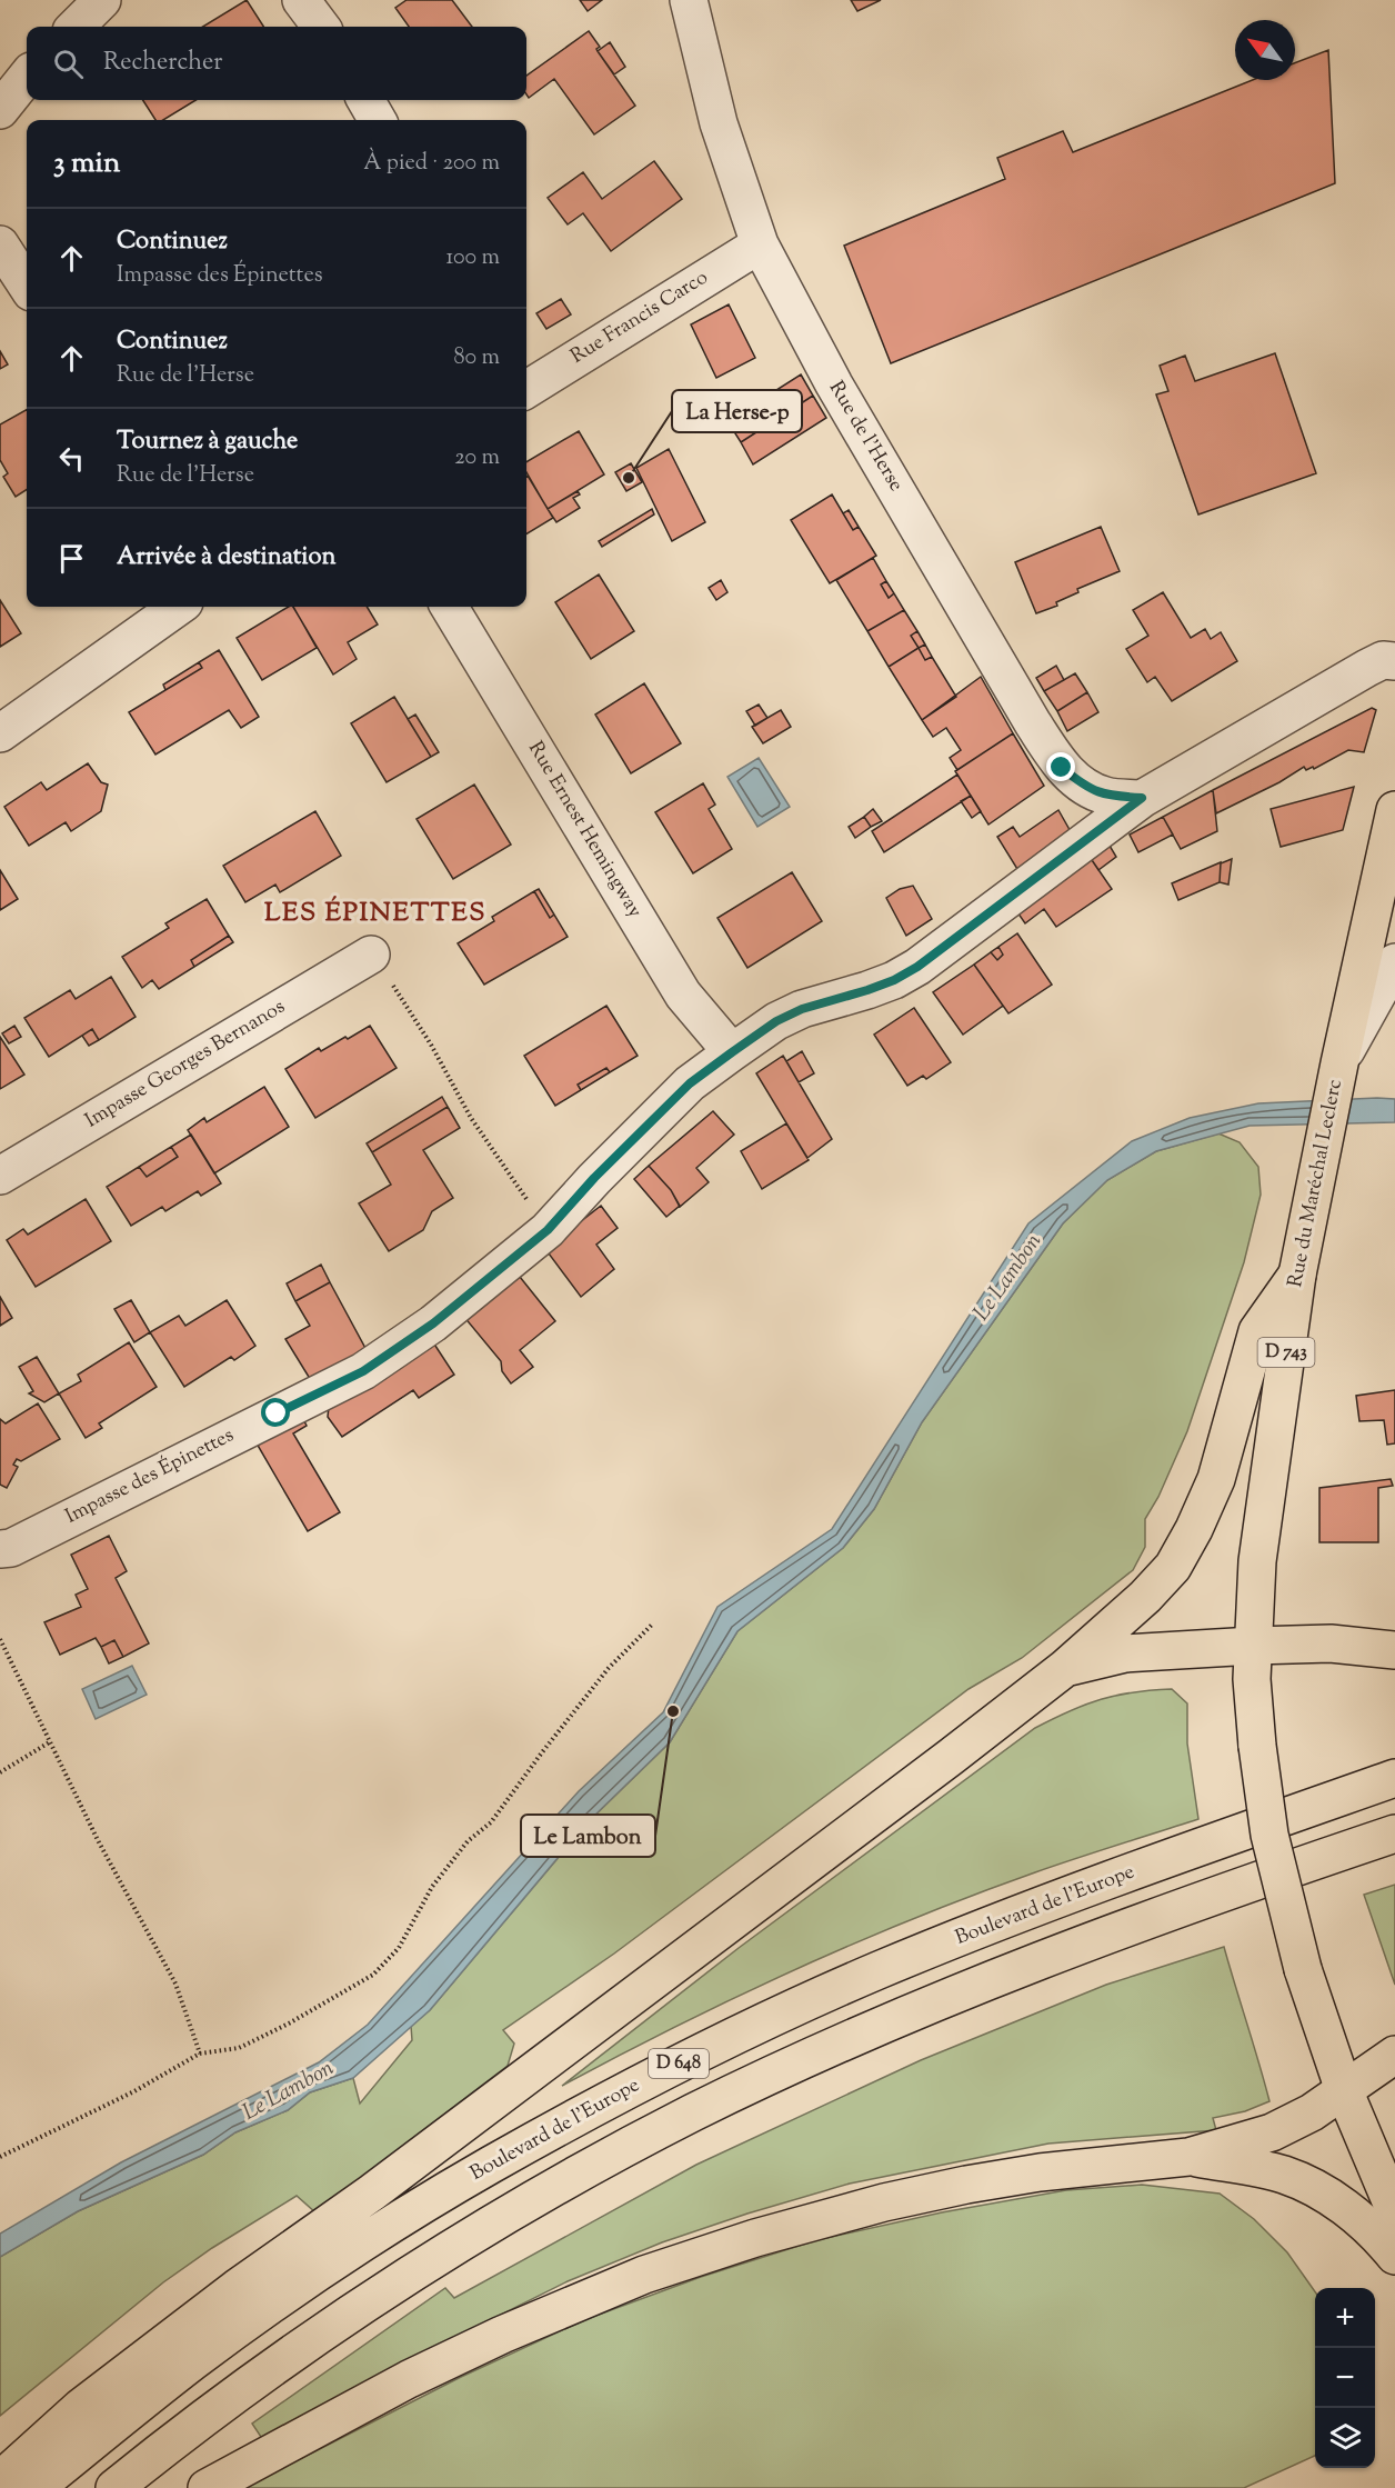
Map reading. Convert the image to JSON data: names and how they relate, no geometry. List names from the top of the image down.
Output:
{
  "streets": {
    "main road": [
      "Rue du Maréchal Leclerc",
      "D 743",
      "Boulevard de l'Europe",
      "D 648"
    ],
    "street": [
      "Rue Francis Carco",
      "Rue de l'Herse",
      "Rue Ernest Hemingway",
      "Impasse Georges Bernanos",
      "Impasse des Épinettes"
    ]
  },
  "crossings": [
    ["Rue Francis Carco", "Rue de l'Herse"],
    ["Rue Ernest Hemingway", "Impasse des Épinettes"]
  ],
  "districts": ["LES ÉPINETTES"],
  "water": ["Le Lambon"],
  "places": ["La Herse-p", "Le Lambon"],
  "north": "top left",
  "page": {
    "search": "Rechercher",
    "heading": ["3 min", "À pied · 200 m"],
    "list": [
      ["Continuez", "Impasse des Épinettes", "100 m"],
      ["Continuez", "Rue de l'Herse", "80 m"],
      ["Tournez à gauche", "Rue de l'Herse", "20 m"],
      "Arrivée à destination"
    ],
    "map_buttons": ["+", "−"]
  }
}
